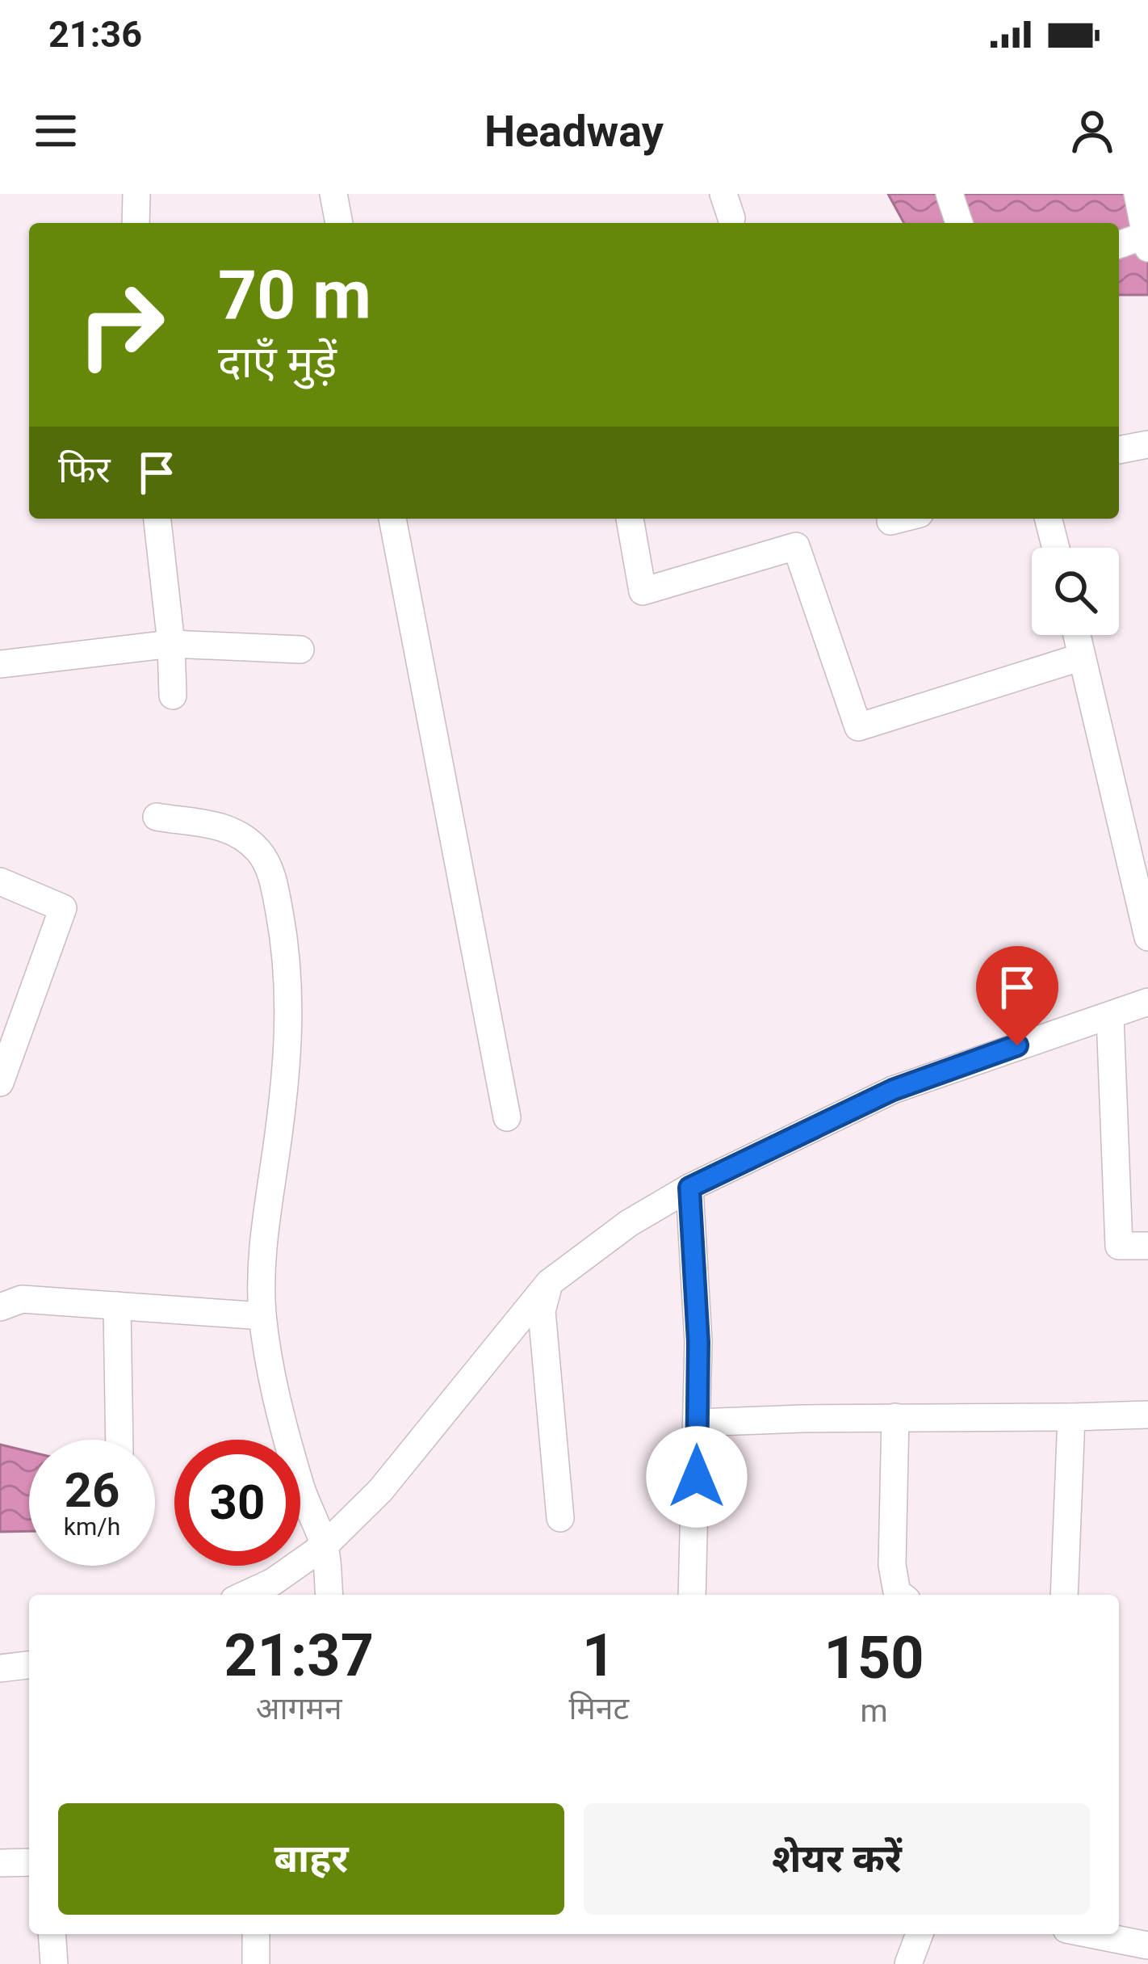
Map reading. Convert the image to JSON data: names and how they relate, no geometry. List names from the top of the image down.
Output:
{
  "page": {
    "status": "21:36",
    "header": "Headway",
    "turn": ["70 m", "दाएँ मुड़ें"],
    "then": "फिर",
    "speed": "26 km/h",
    "limit": "30",
    "eta": [
      "21:37",
      "आगमन",
      "1",
      "मिनट",
      "150",
      "m"
    ],
    "buttons": ["बाहर", "शेयर करें"]
  }
}
